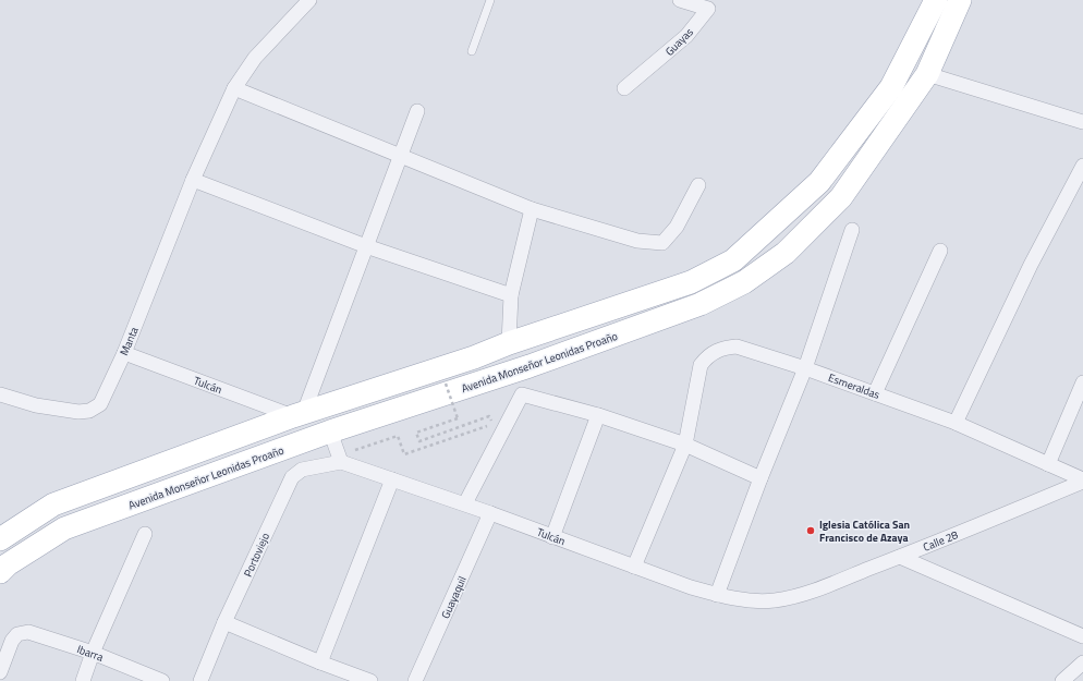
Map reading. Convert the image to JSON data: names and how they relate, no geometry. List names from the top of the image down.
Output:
{
  "streets": {
    "main road": ["Avenida Monseñor Leonidas Proaño"],
    "street": [
      "Guayas",
      "Manta",
      "Tulcán",
      "Esmeraldas",
      "Calle 28",
      "Portoviejo",
      "Guayaquil",
      "Ibarra"
    ]
  },
  "crossings": [
    ["Manta", "Tulcán"],
    ["Tulcán", "Esmeraldas"],
    ["Tulcán", "Calle 28"],
    ["Tulcán", "Portoviejo"],
    ["Tulcán", "Guayaquil"],
    ["Esmeraldas", "Calle 28"]
  ],
  "places": ["Iglesia Católica San Francisco de Azaya"]
}
